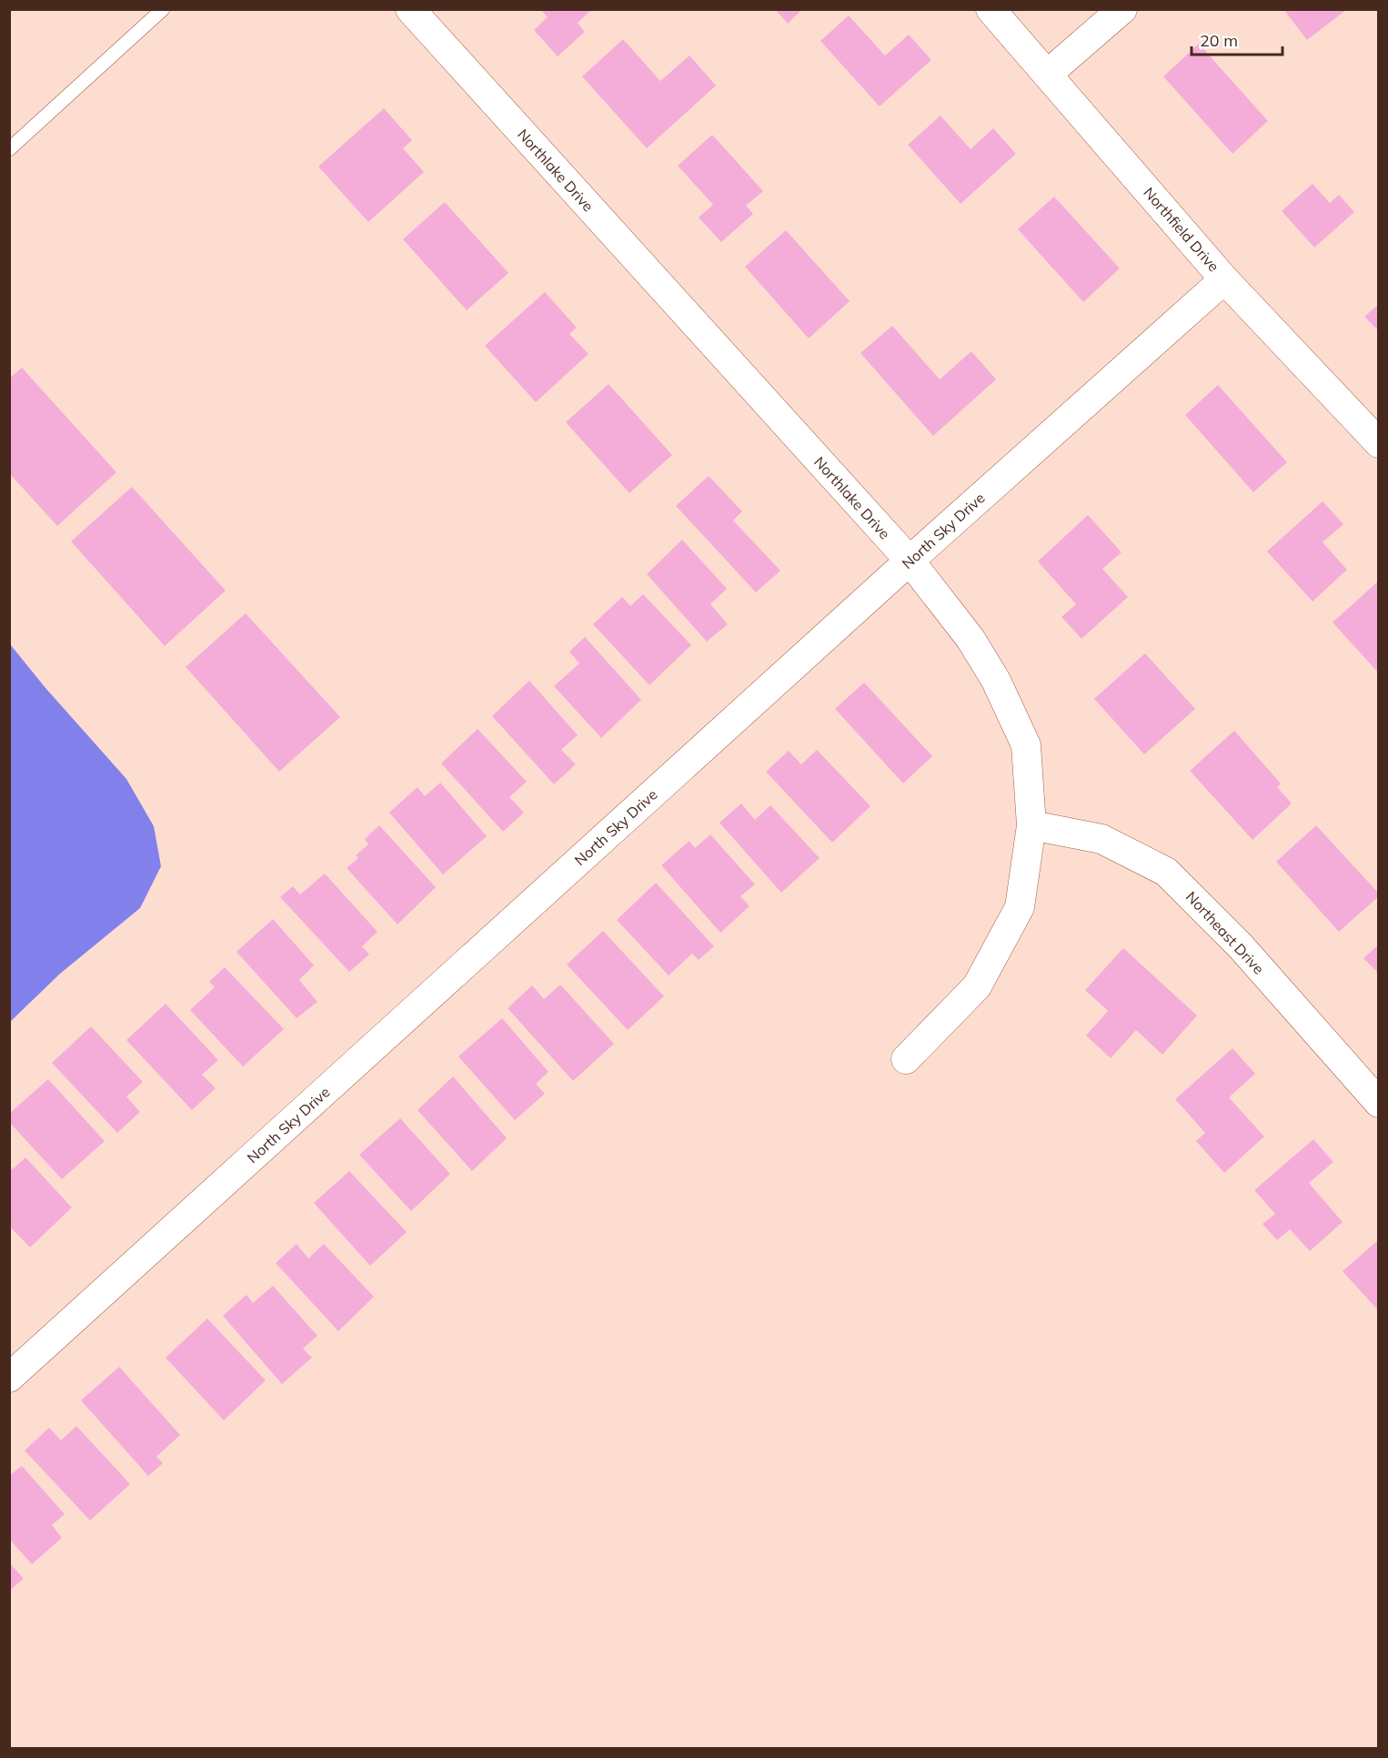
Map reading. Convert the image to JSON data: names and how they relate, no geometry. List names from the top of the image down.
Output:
{
  "streets": {
    "street": [
      "Northlake Drive",
      "Northfield Drive",
      "North Sky Drive",
      "Northeast Drive"
    ]
  },
  "crossings": [
    ["Northlake Drive", "North Sky Drive"],
    ["Northlake Drive", "Northeast Drive"],
    ["Northfield Drive", "North Sky Drive"]
  ],
  "scale_bar": "20 m"
}
